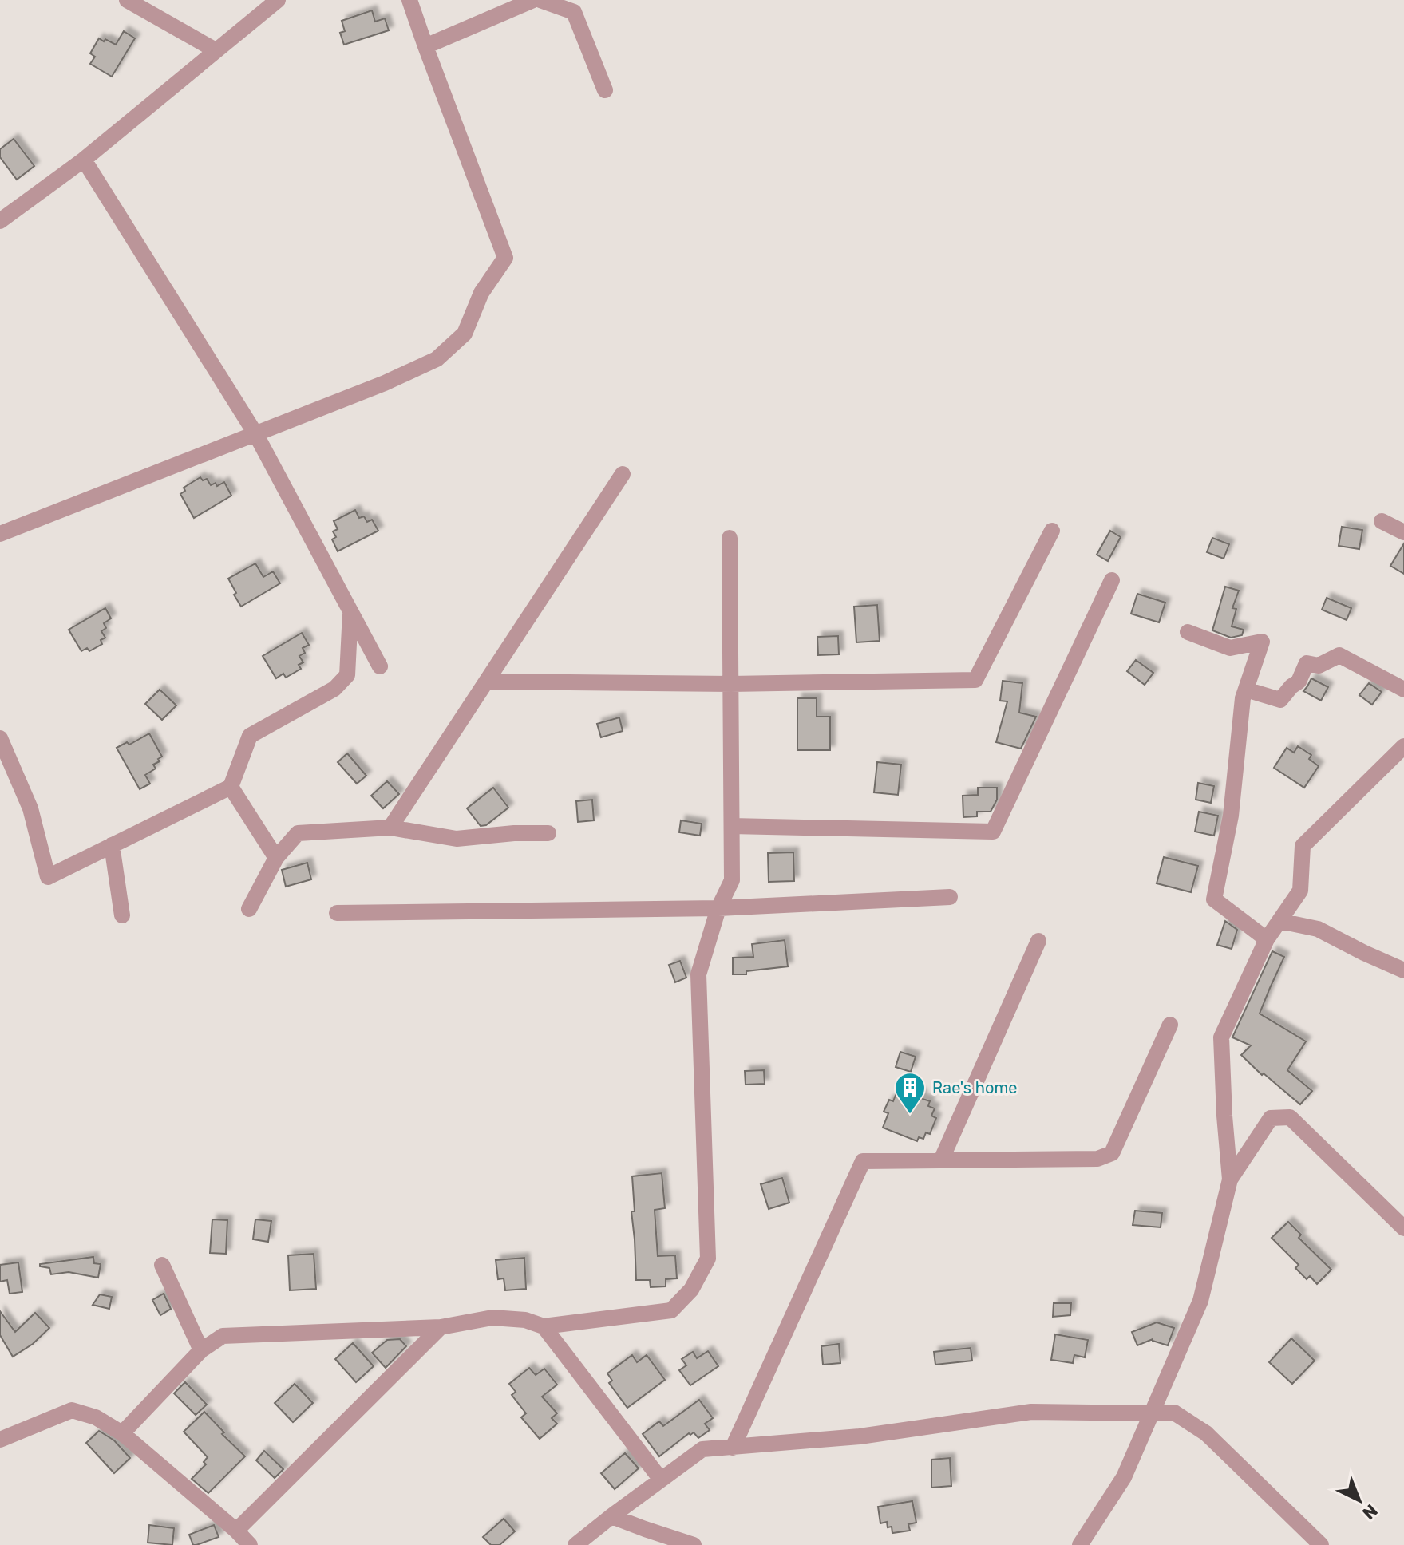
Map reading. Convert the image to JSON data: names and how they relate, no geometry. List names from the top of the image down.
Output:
{
  "places": {
    "building": ["Rae's home"]
  },
  "north": "bottom right"
}
